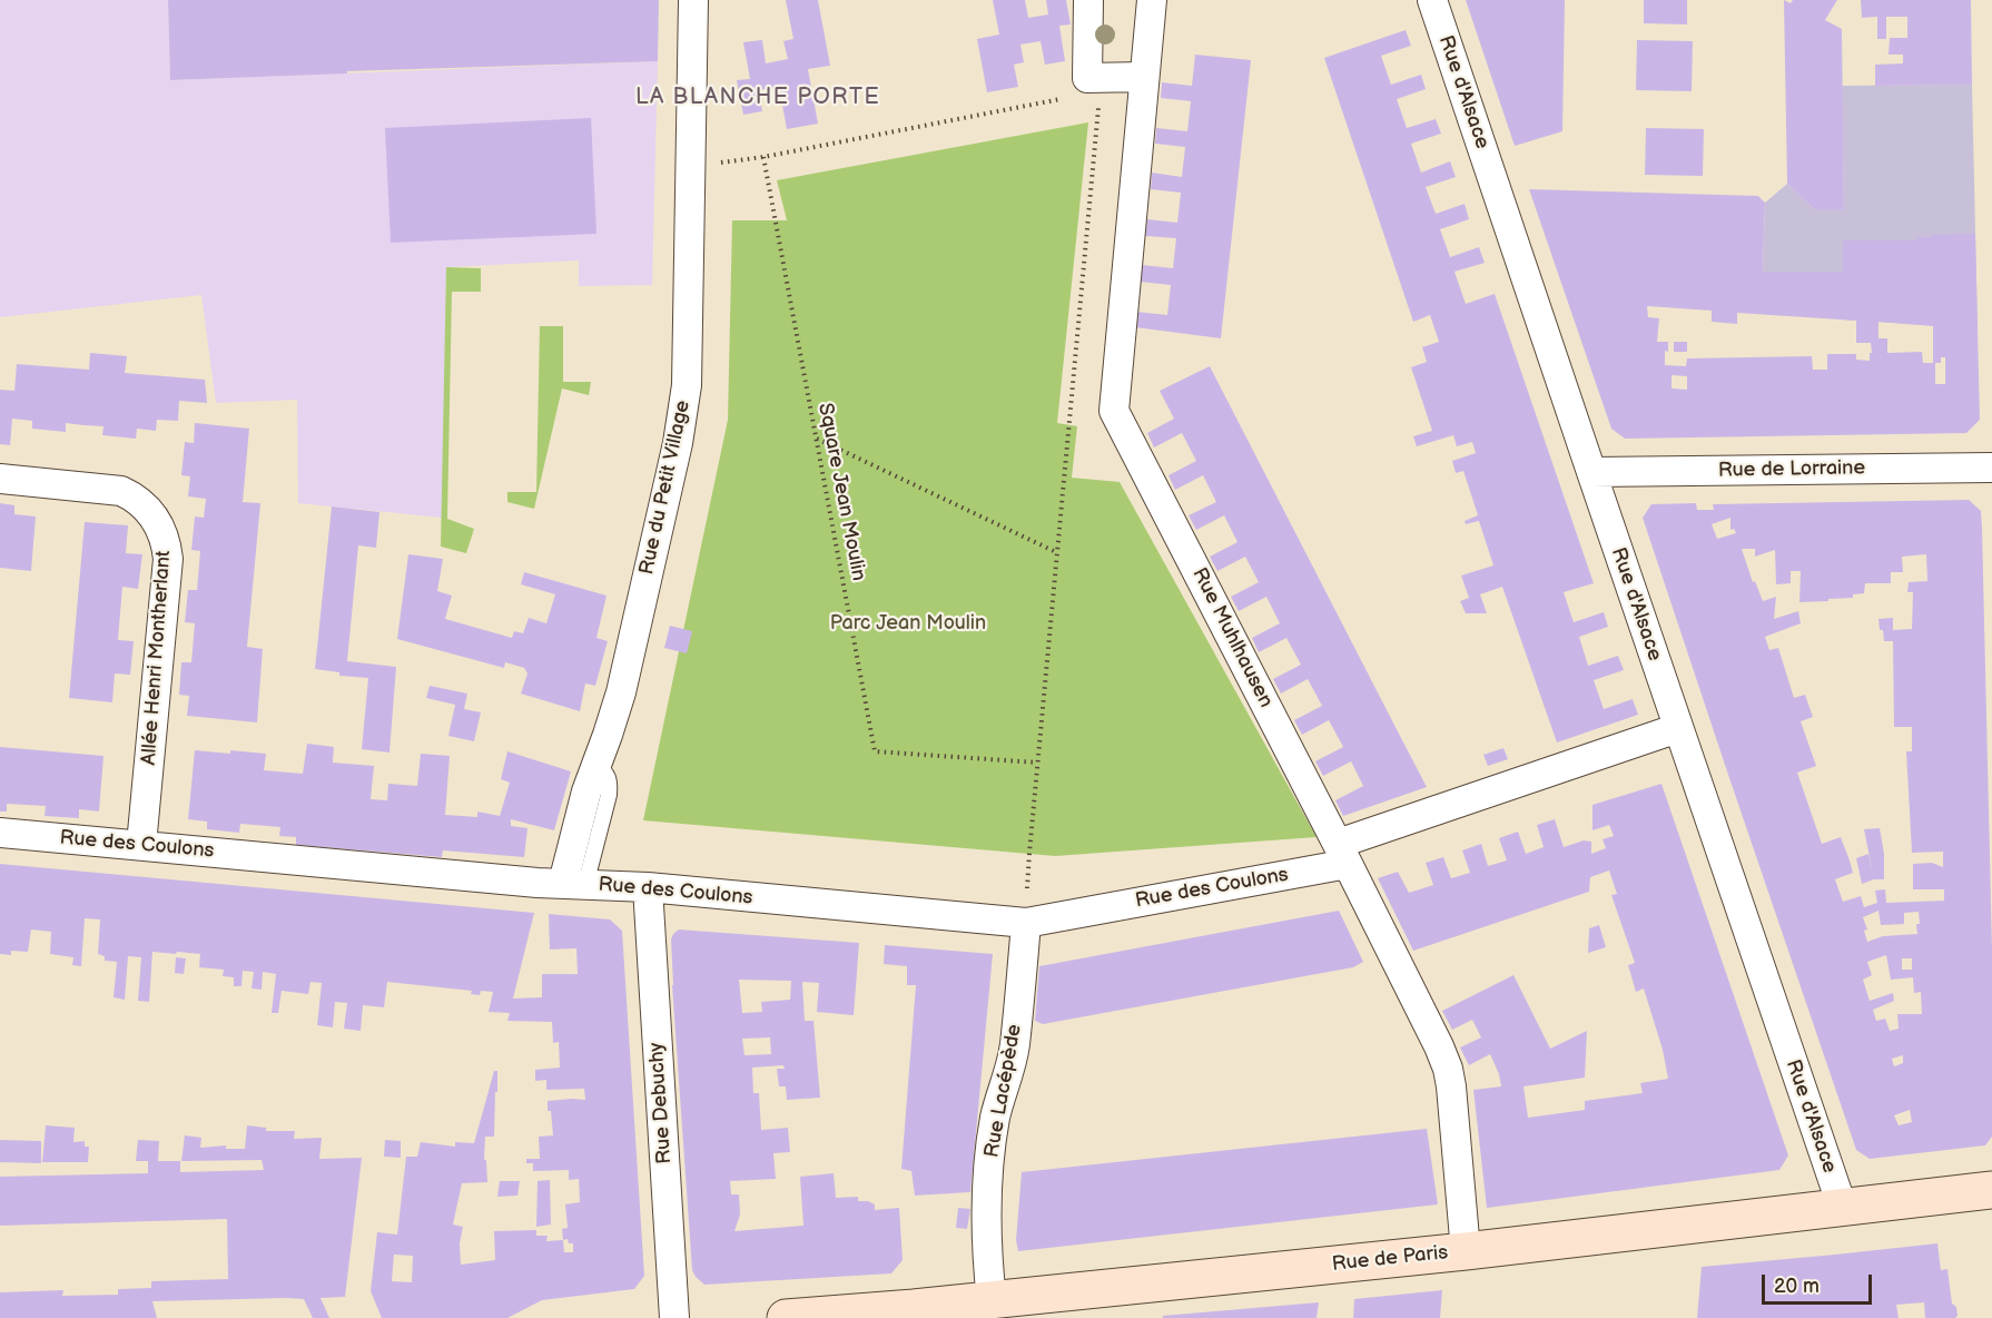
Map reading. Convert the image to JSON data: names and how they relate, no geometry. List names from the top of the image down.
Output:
{
  "streets": {
    "main road": ["Rue de Paris"],
    "street": [
      "Rue d'Alsace",
      "Rue de Lorraine",
      "Rue du Petit Village",
      "Rue Muhlhausen",
      "Allée Henri Montherlant",
      "Rue des Coulons",
      "Rue Lacépède",
      "Rue Debuchy"
    ],
    "path": ["Square Jean Moulin"]
  },
  "crossings": [
    ["Rue d'Alsace", "Rue de Lorraine"],
    ["Rue d'Alsace", "Rue de Paris"],
    ["Rue du Petit Village", "Rue des Coulons"],
    ["Rue Muhlhausen", "Rue des Coulons"],
    ["Rue Muhlhausen", "Rue de Paris"],
    ["Allée Henri Montherlant", "Rue des Coulons"],
    ["Rue des Coulons", "Rue Lacépède"],
    ["Rue des Coulons", "Rue Debuchy"],
    ["Rue Lacépède", "Rue de Paris"]
  ],
  "districts": ["LA BLANCHE PORTE"],
  "parks": ["Parc Jean Moulin"],
  "scale_bar": "20 m"
}
